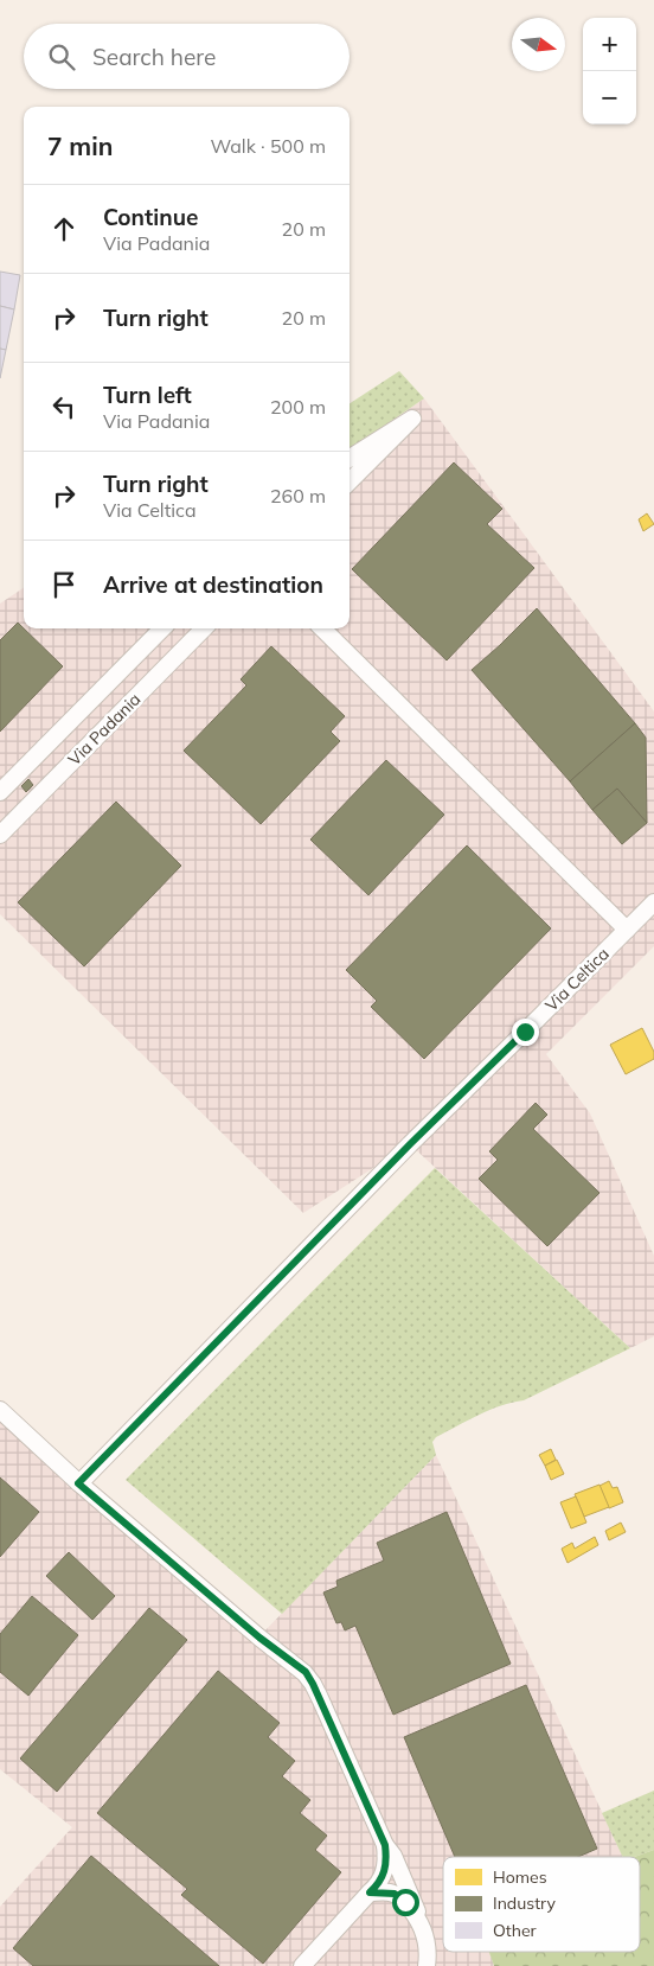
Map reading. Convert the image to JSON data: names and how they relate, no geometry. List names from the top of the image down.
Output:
{
  "streets": {
    "street": ["Via Padania", "Via Celtica"]
  },
  "legend": ["Homes", "Industry", "Other"],
  "north": "right",
  "page": {
    "map_buttons": ["+", "−"],
    "search": "Search here",
    "heading": ["7 min", "Walk · 500 m"],
    "list": [
      ["Continue", "Via Padania", "20 m"],
      ["Turn right", "20 m"],
      ["Turn left", "Via Padania", "200 m"],
      ["Turn right", "Via Celtica", "260 m"],
      "Arrive at destination"
    ]
  }
}
